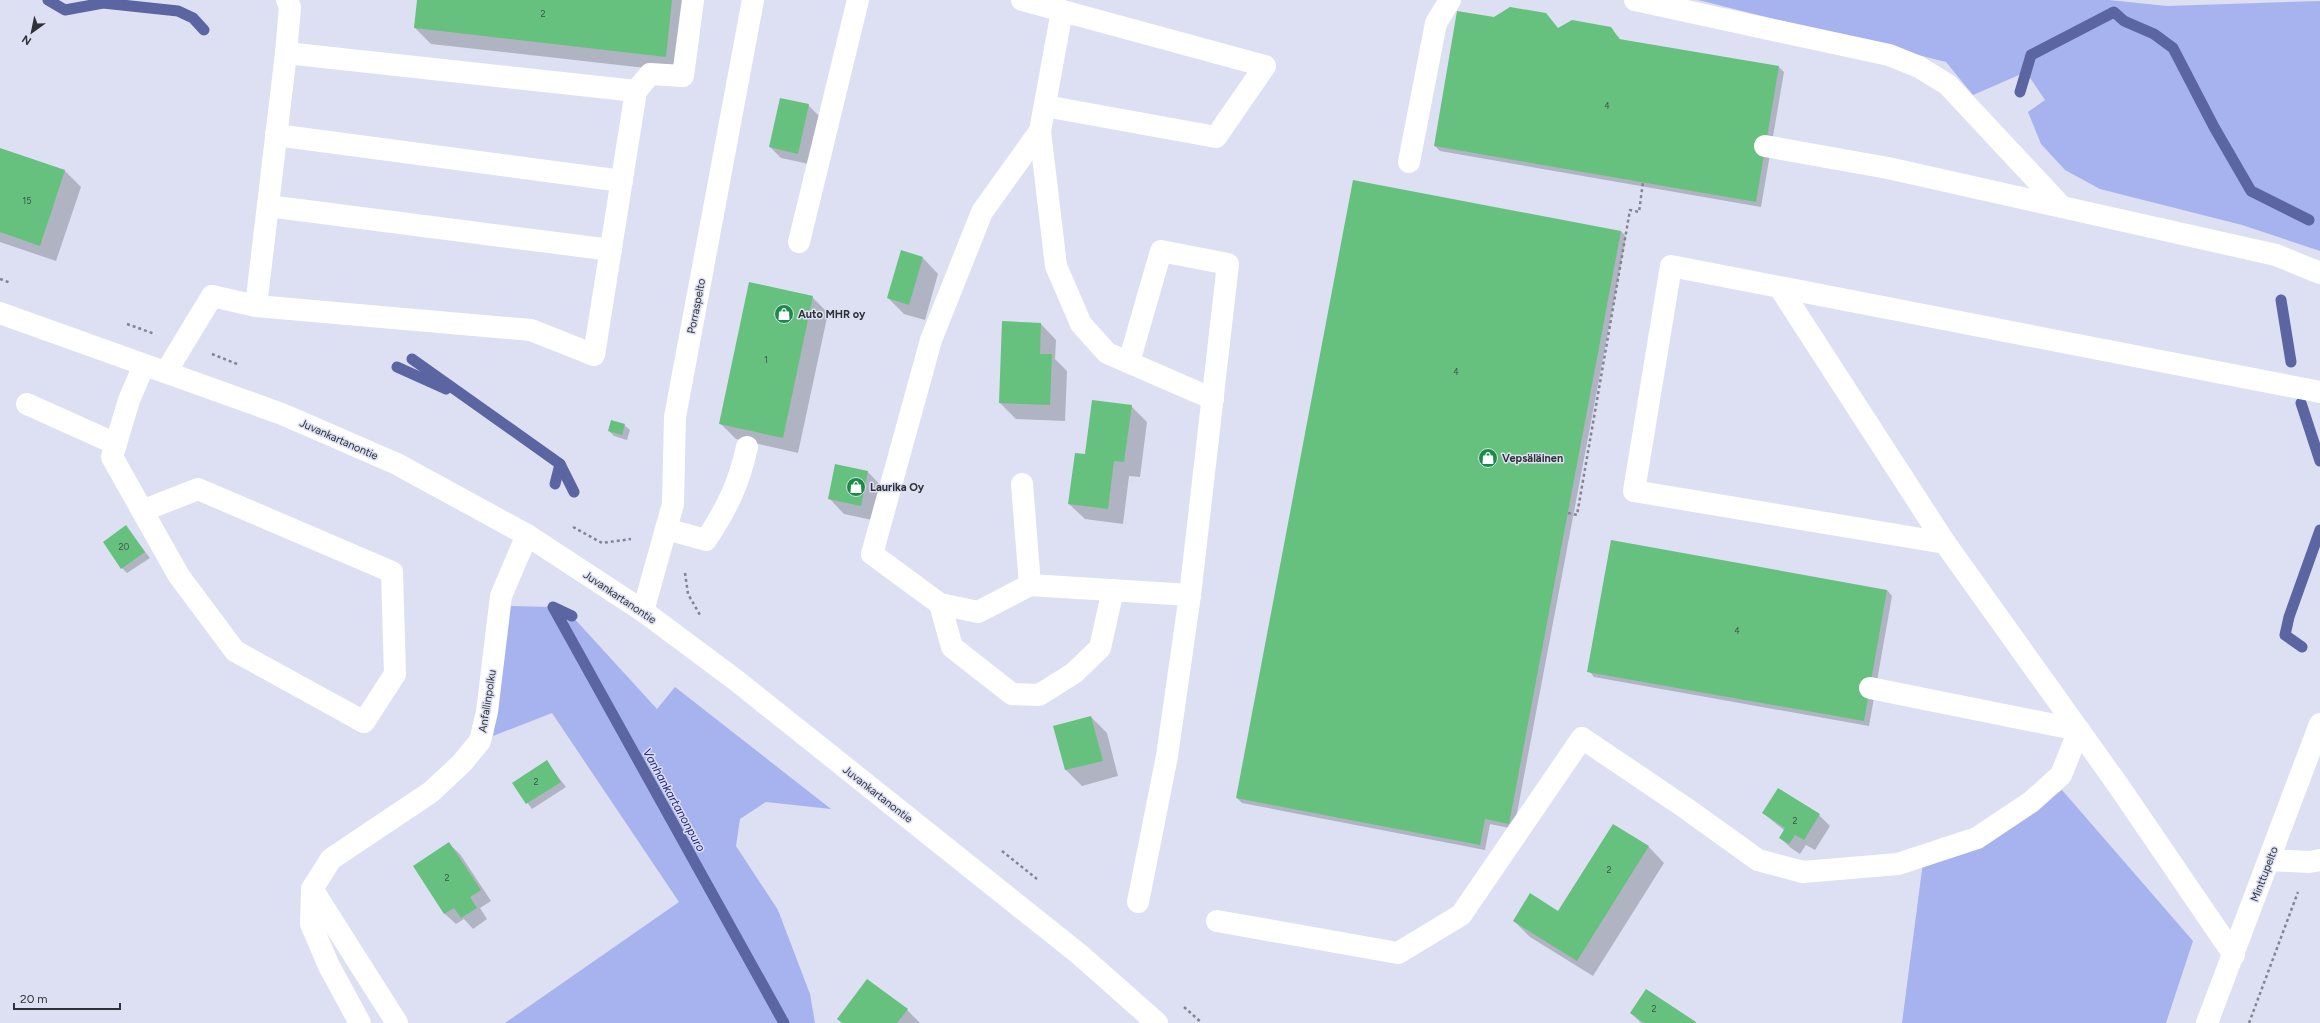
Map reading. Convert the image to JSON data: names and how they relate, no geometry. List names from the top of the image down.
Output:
{
  "streets": {
    "street": [
      "Porraspelto",
      "Juvankartanontie",
      "Anfallinpolku",
      "Minttupelto"
    ]
  },
  "crossings": [
    ["Porraspelto", "Juvankartanontie"],
    ["Juvankartanontie", "Anfallinpolku"]
  ],
  "water": ["Vanhankartanonpuro"],
  "places": {
    "shop": ["Auto MHR oy", "Vepsäläinen", "Laurika Oy"]
  },
  "house_numbers": [
    "2",
    "4",
    "15",
    "1",
    "4",
    "20",
    "4",
    "2",
    "2",
    "2",
    "2",
    "2"
  ],
  "scale_bar": "20 m",
  "north": "bottom left"
}
